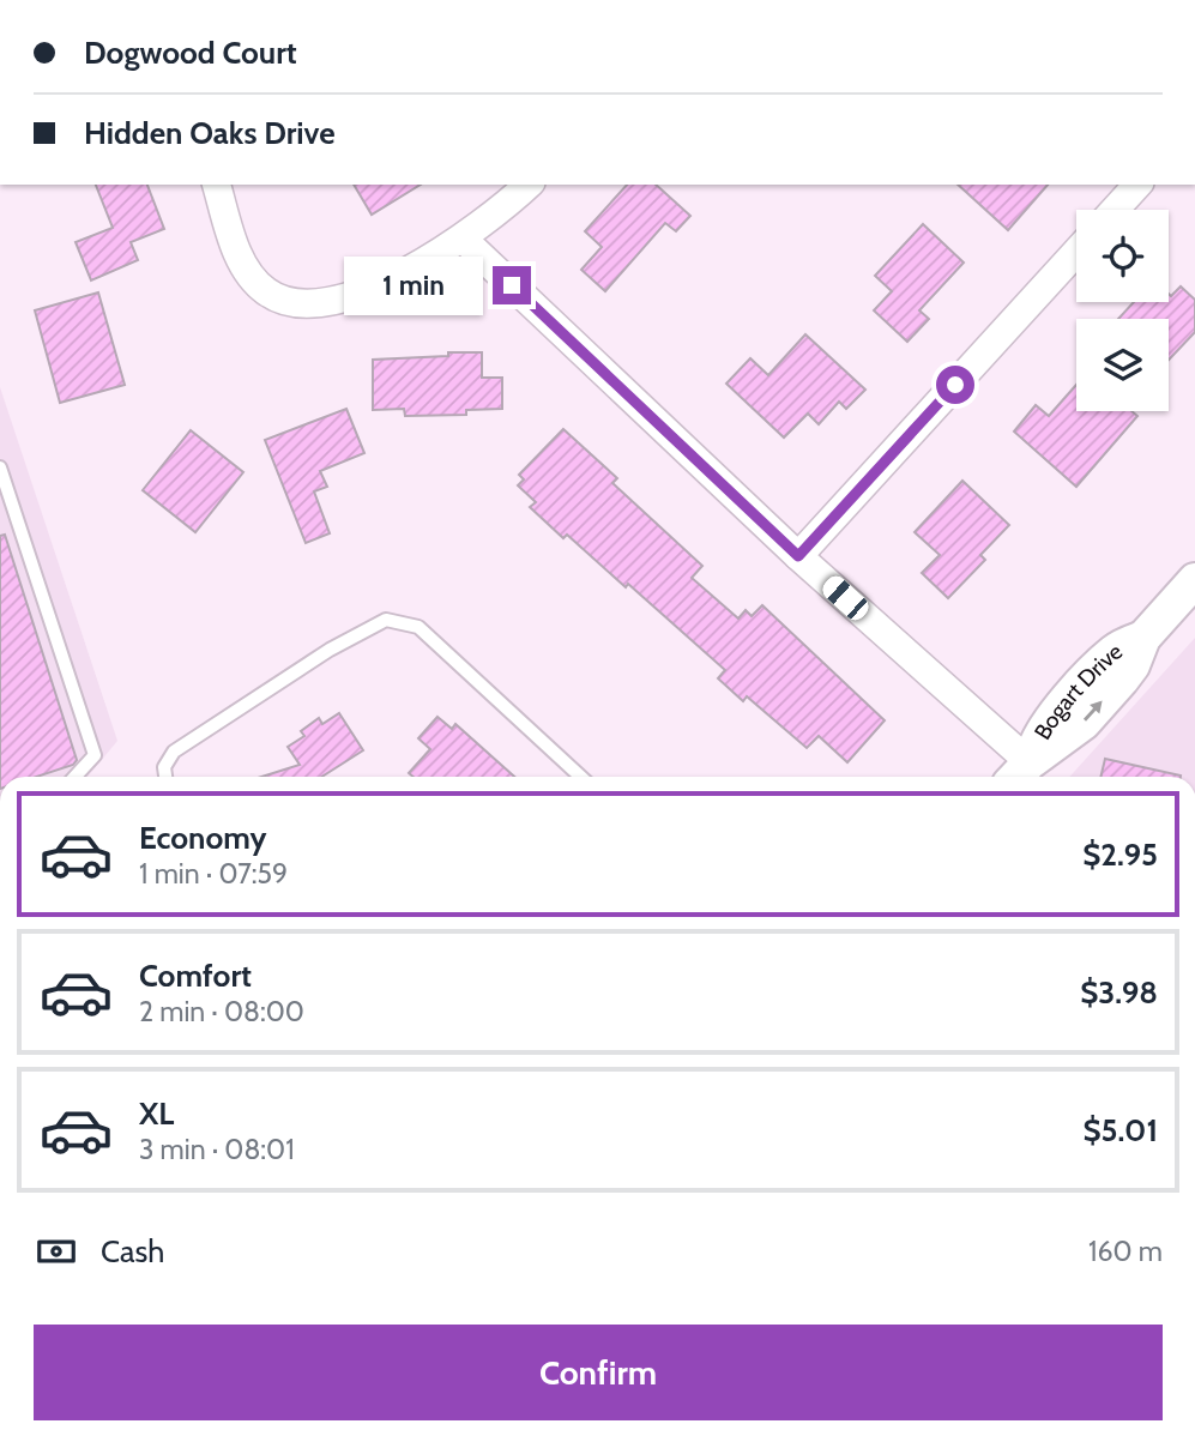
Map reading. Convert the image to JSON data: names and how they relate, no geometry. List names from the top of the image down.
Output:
{
  "streets": {
    "street": ["Bogart Drive"]
  },
  "page": {
    "banner": ["Dogwood Court", "Hidden Oaks Drive"],
    "bubble": "1 min",
    "list": [
      {
        "name": "Economy",
        "note": "1 min · 07:59",
        "value": "$2.95"
      },
      {
        "name": "Comfort",
        "note": "2 min · 08:00",
        "value": "$3.98"
      },
      {
        "name": "XL",
        "note": "3 min · 08:01",
        "value": "$5.01"
      }
    ],
    "pay": ["Cash", "160 m"],
    "buttons": "Confirm"
  }
}
